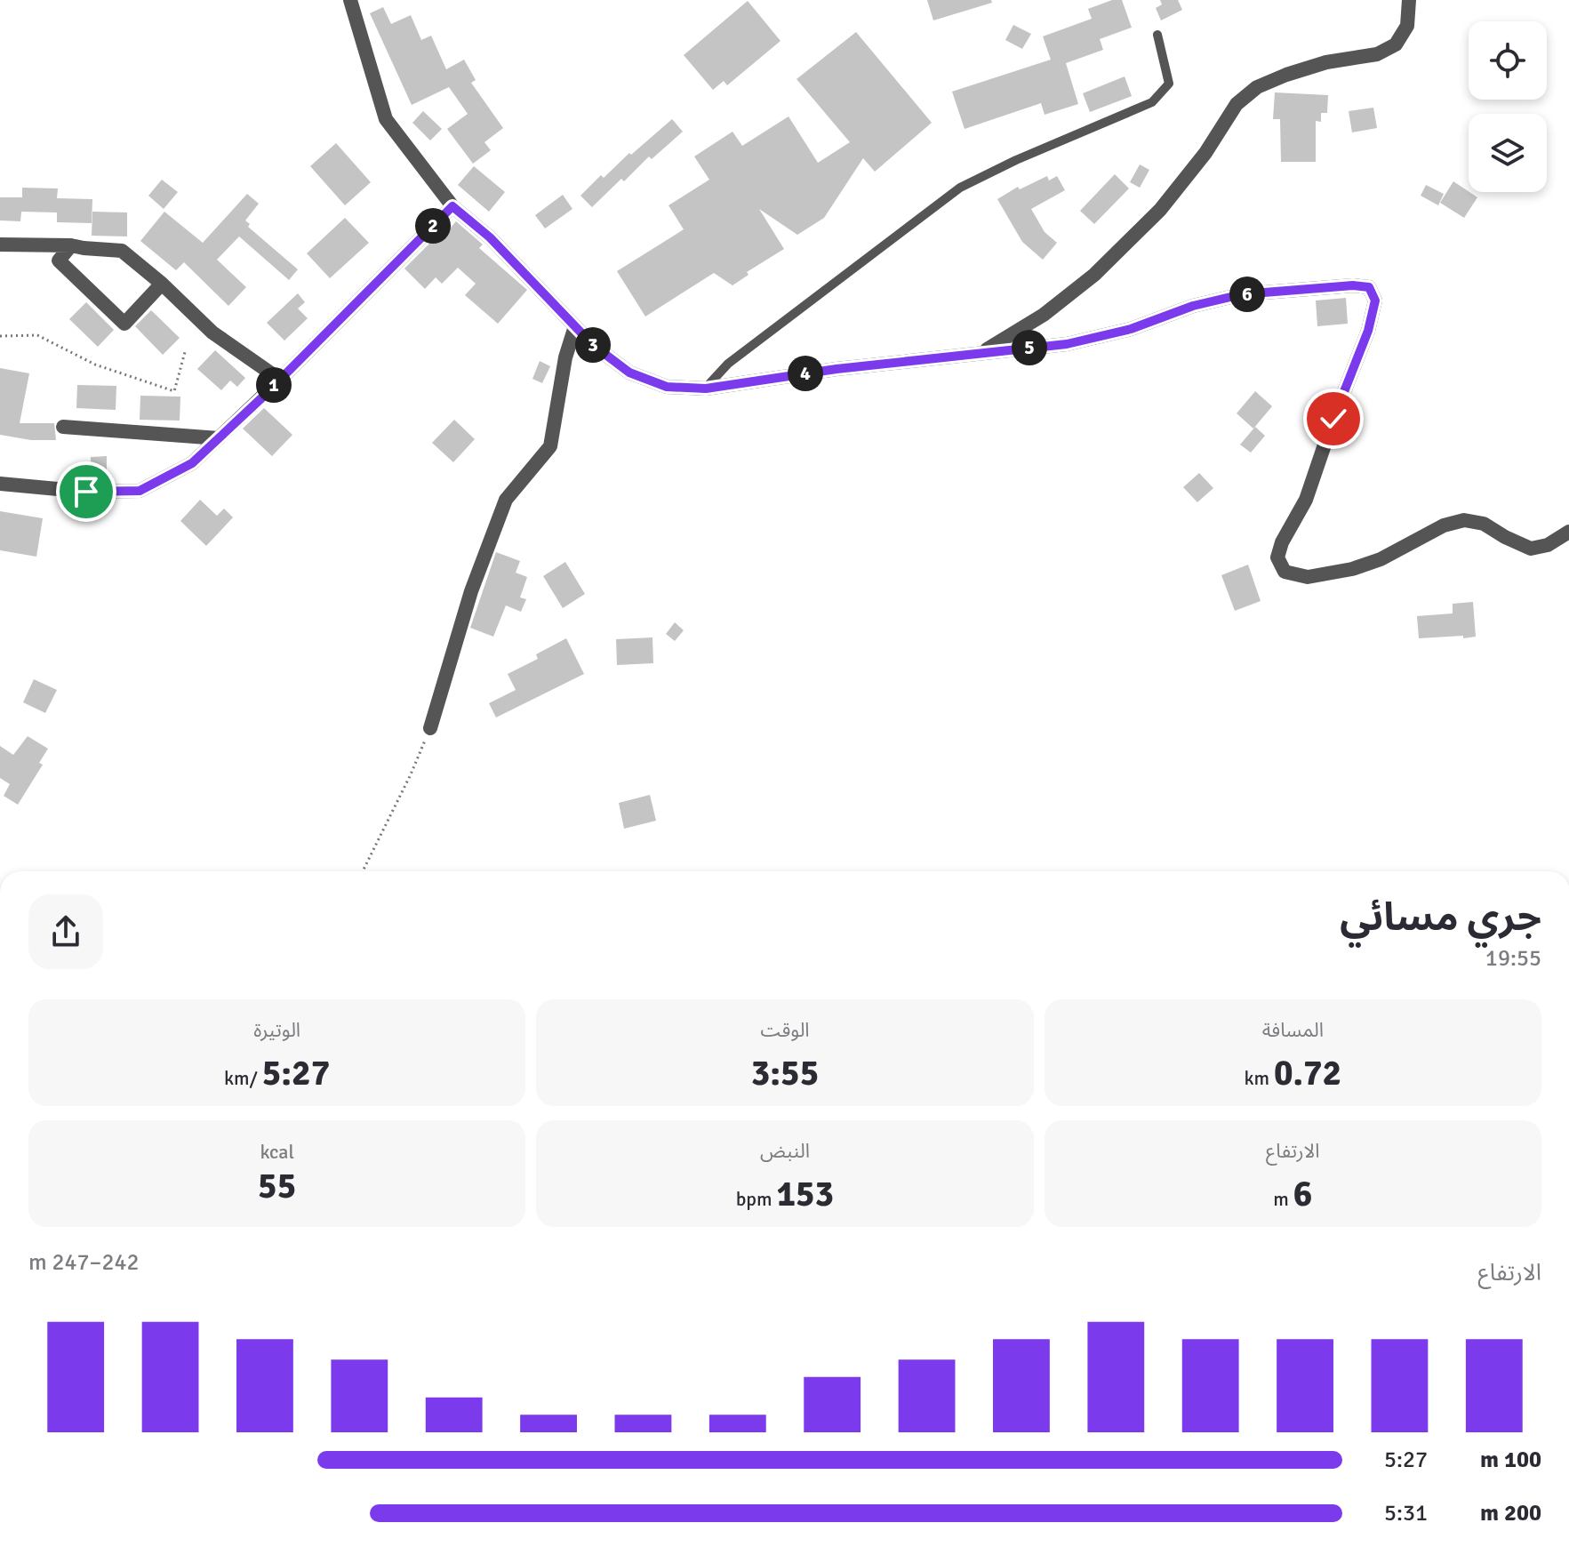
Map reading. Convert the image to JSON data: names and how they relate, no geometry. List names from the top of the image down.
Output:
{
  "page": {
    "pins": [
      "2",
      "6",
      "3",
      "5",
      "4",
      "1"
    ],
    "heading": ["جري مسائي", "19:55"],
    "stats": [
      ["المسافة", "0.72 km"],
      ["الوقت", "3:55"],
      ["الوتيرة", "5:27 /km"],
      ["الارتفاع", "6 m"],
      ["النبض", "153 bpm"],
      ["kcal", "55"]
    ],
    "chart": ["الارتفاع", "242–247 m"],
    "list": [
      {
        "name": "100 m",
        "note": "5:27"
      },
      {
        "name": "200 m",
        "note": "5:31"
      }
    ]
  }
}
